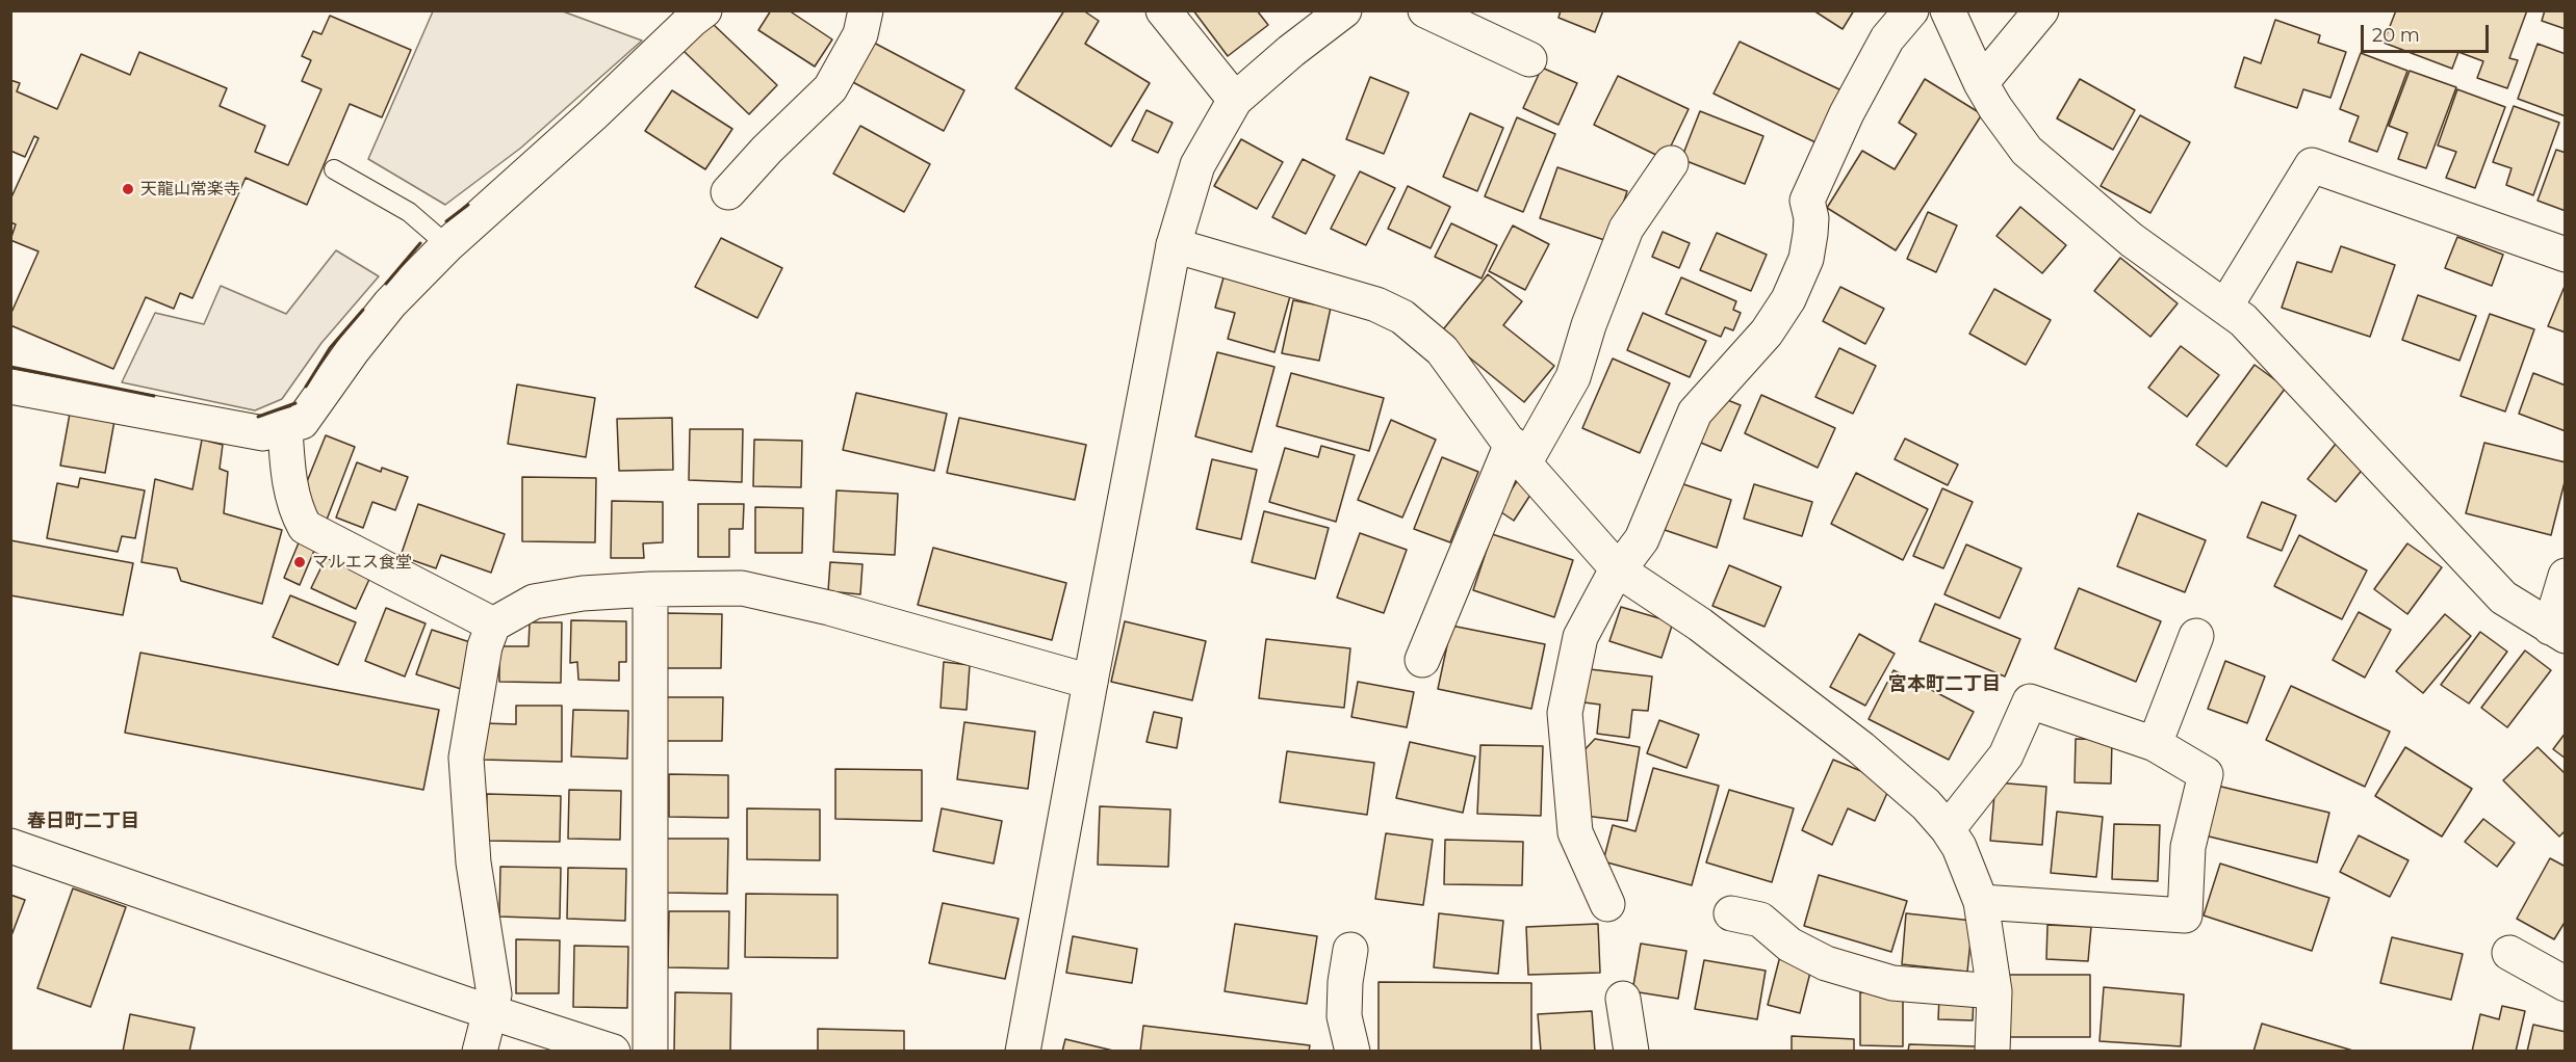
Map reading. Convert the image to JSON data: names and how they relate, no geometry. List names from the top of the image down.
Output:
{
  "districts": ["宮本町二丁目", "春日町二丁目"],
  "places": ["天龍山常楽寺", "マルエス食堂"],
  "scale_bar": "20 m"
}
